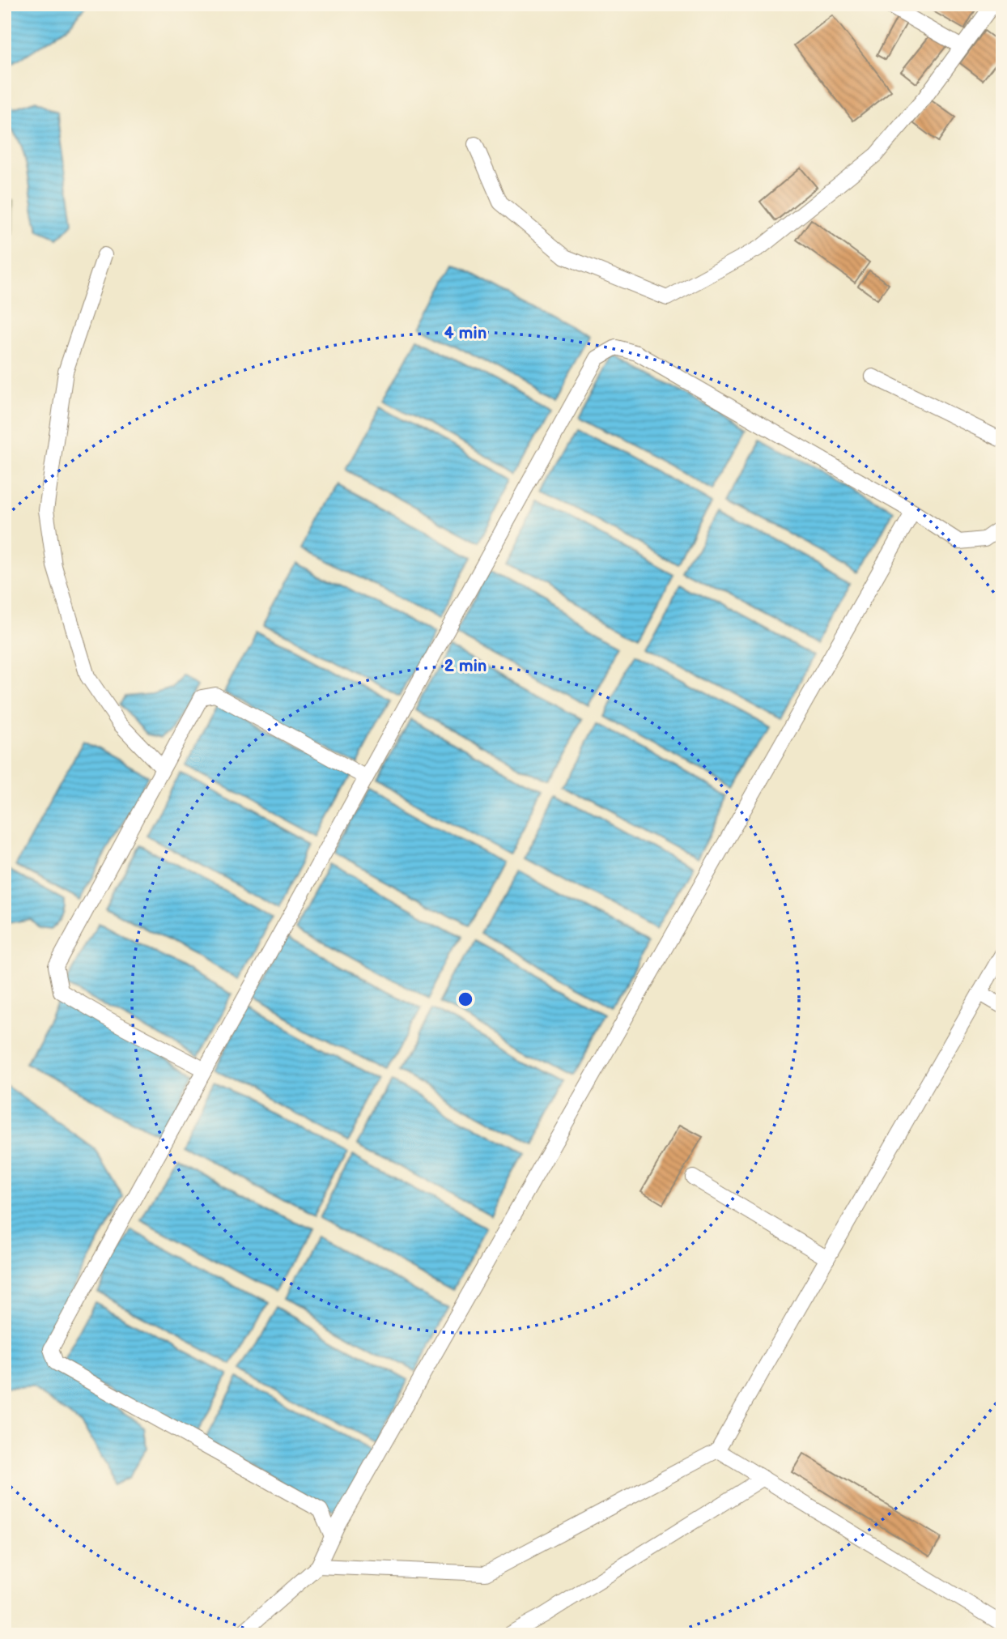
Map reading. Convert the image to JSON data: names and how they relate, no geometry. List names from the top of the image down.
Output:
{
  "rings": ["4 min", "2 min"]
}
